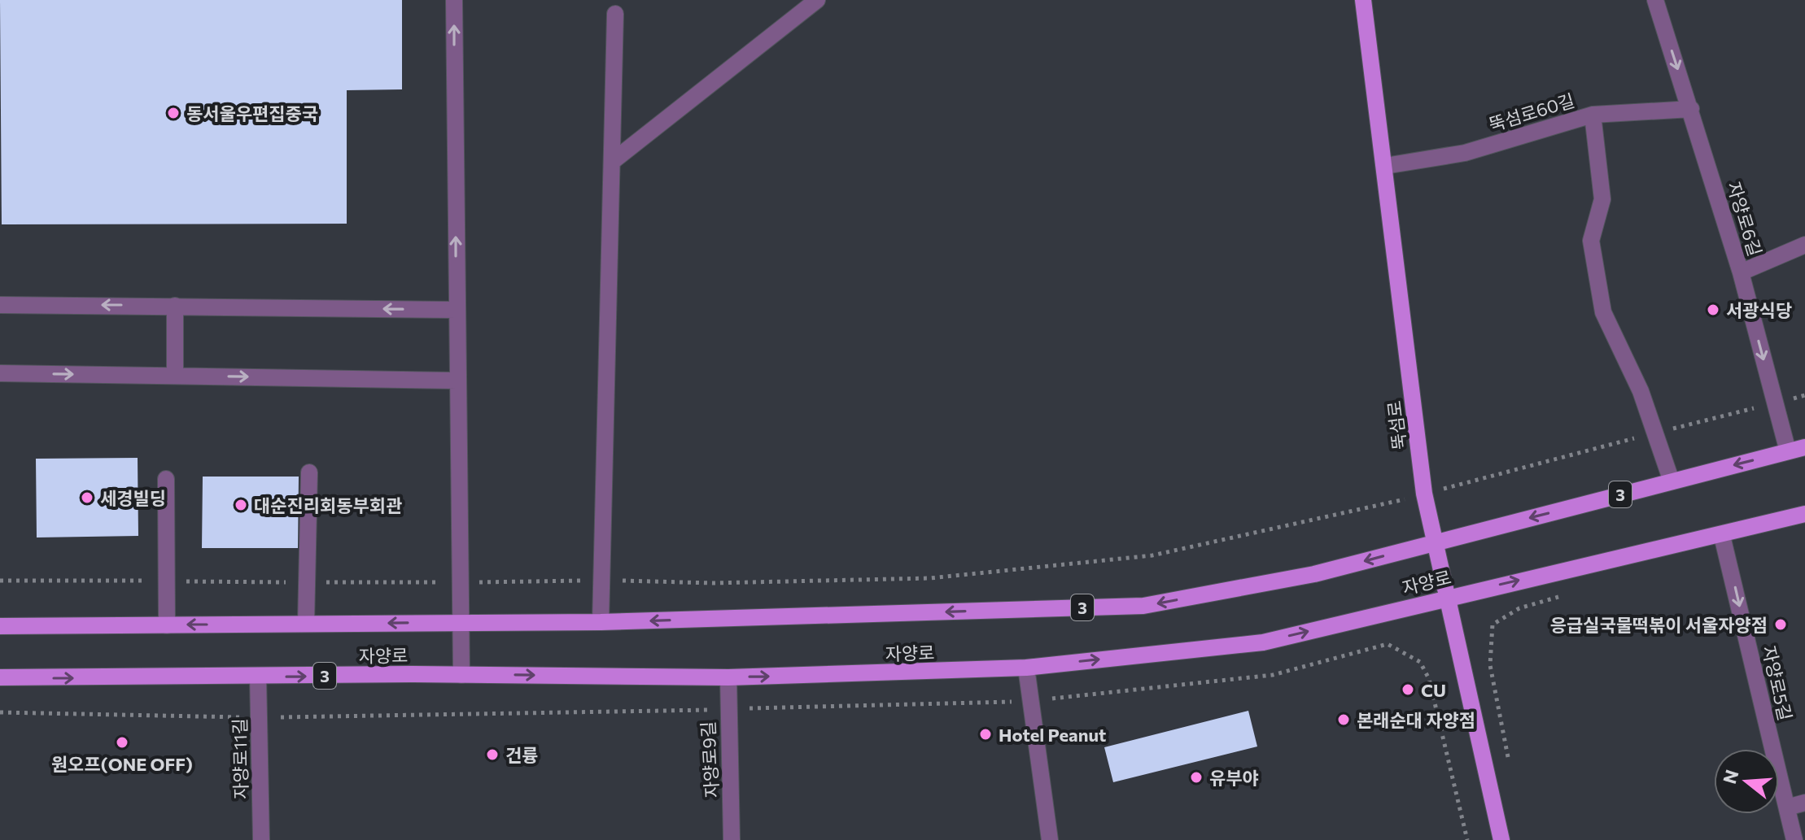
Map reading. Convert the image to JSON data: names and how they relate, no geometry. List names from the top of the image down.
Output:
{
  "streets": {
    "main road": ["뚝섬로", "3", "자양로"],
    "street": [
      "뚝섬로60길",
      "자양로6길",
      "자양로5길",
      "자양로11길",
      "자양로9길"
    ]
  },
  "crossings": [
    ["뚝섬로60길", "자양로6길"],
    ["뚝섬로60길", "뚝섬로"],
    ["자양로6길", "자양로"],
    ["뚝섬로", "자양로"],
    ["자양로", "자양로5길"],
    ["자양로", "자양로11길"],
    ["자양로", "자양로9길"]
  ],
  "one_way": ["자양로5길"],
  "places": [
    "동서울우편집중국",
    "서광식당",
    "세경빌딩",
    "대순진리회동부회관",
    "응급실국물떡볶이 서울자양점",
    "CU",
    "본래순대 자양점",
    "Hotel Peanut",
    "원오프(ONE OFF)",
    "건륭",
    "유부야"
  ],
  "north": "left"
}
